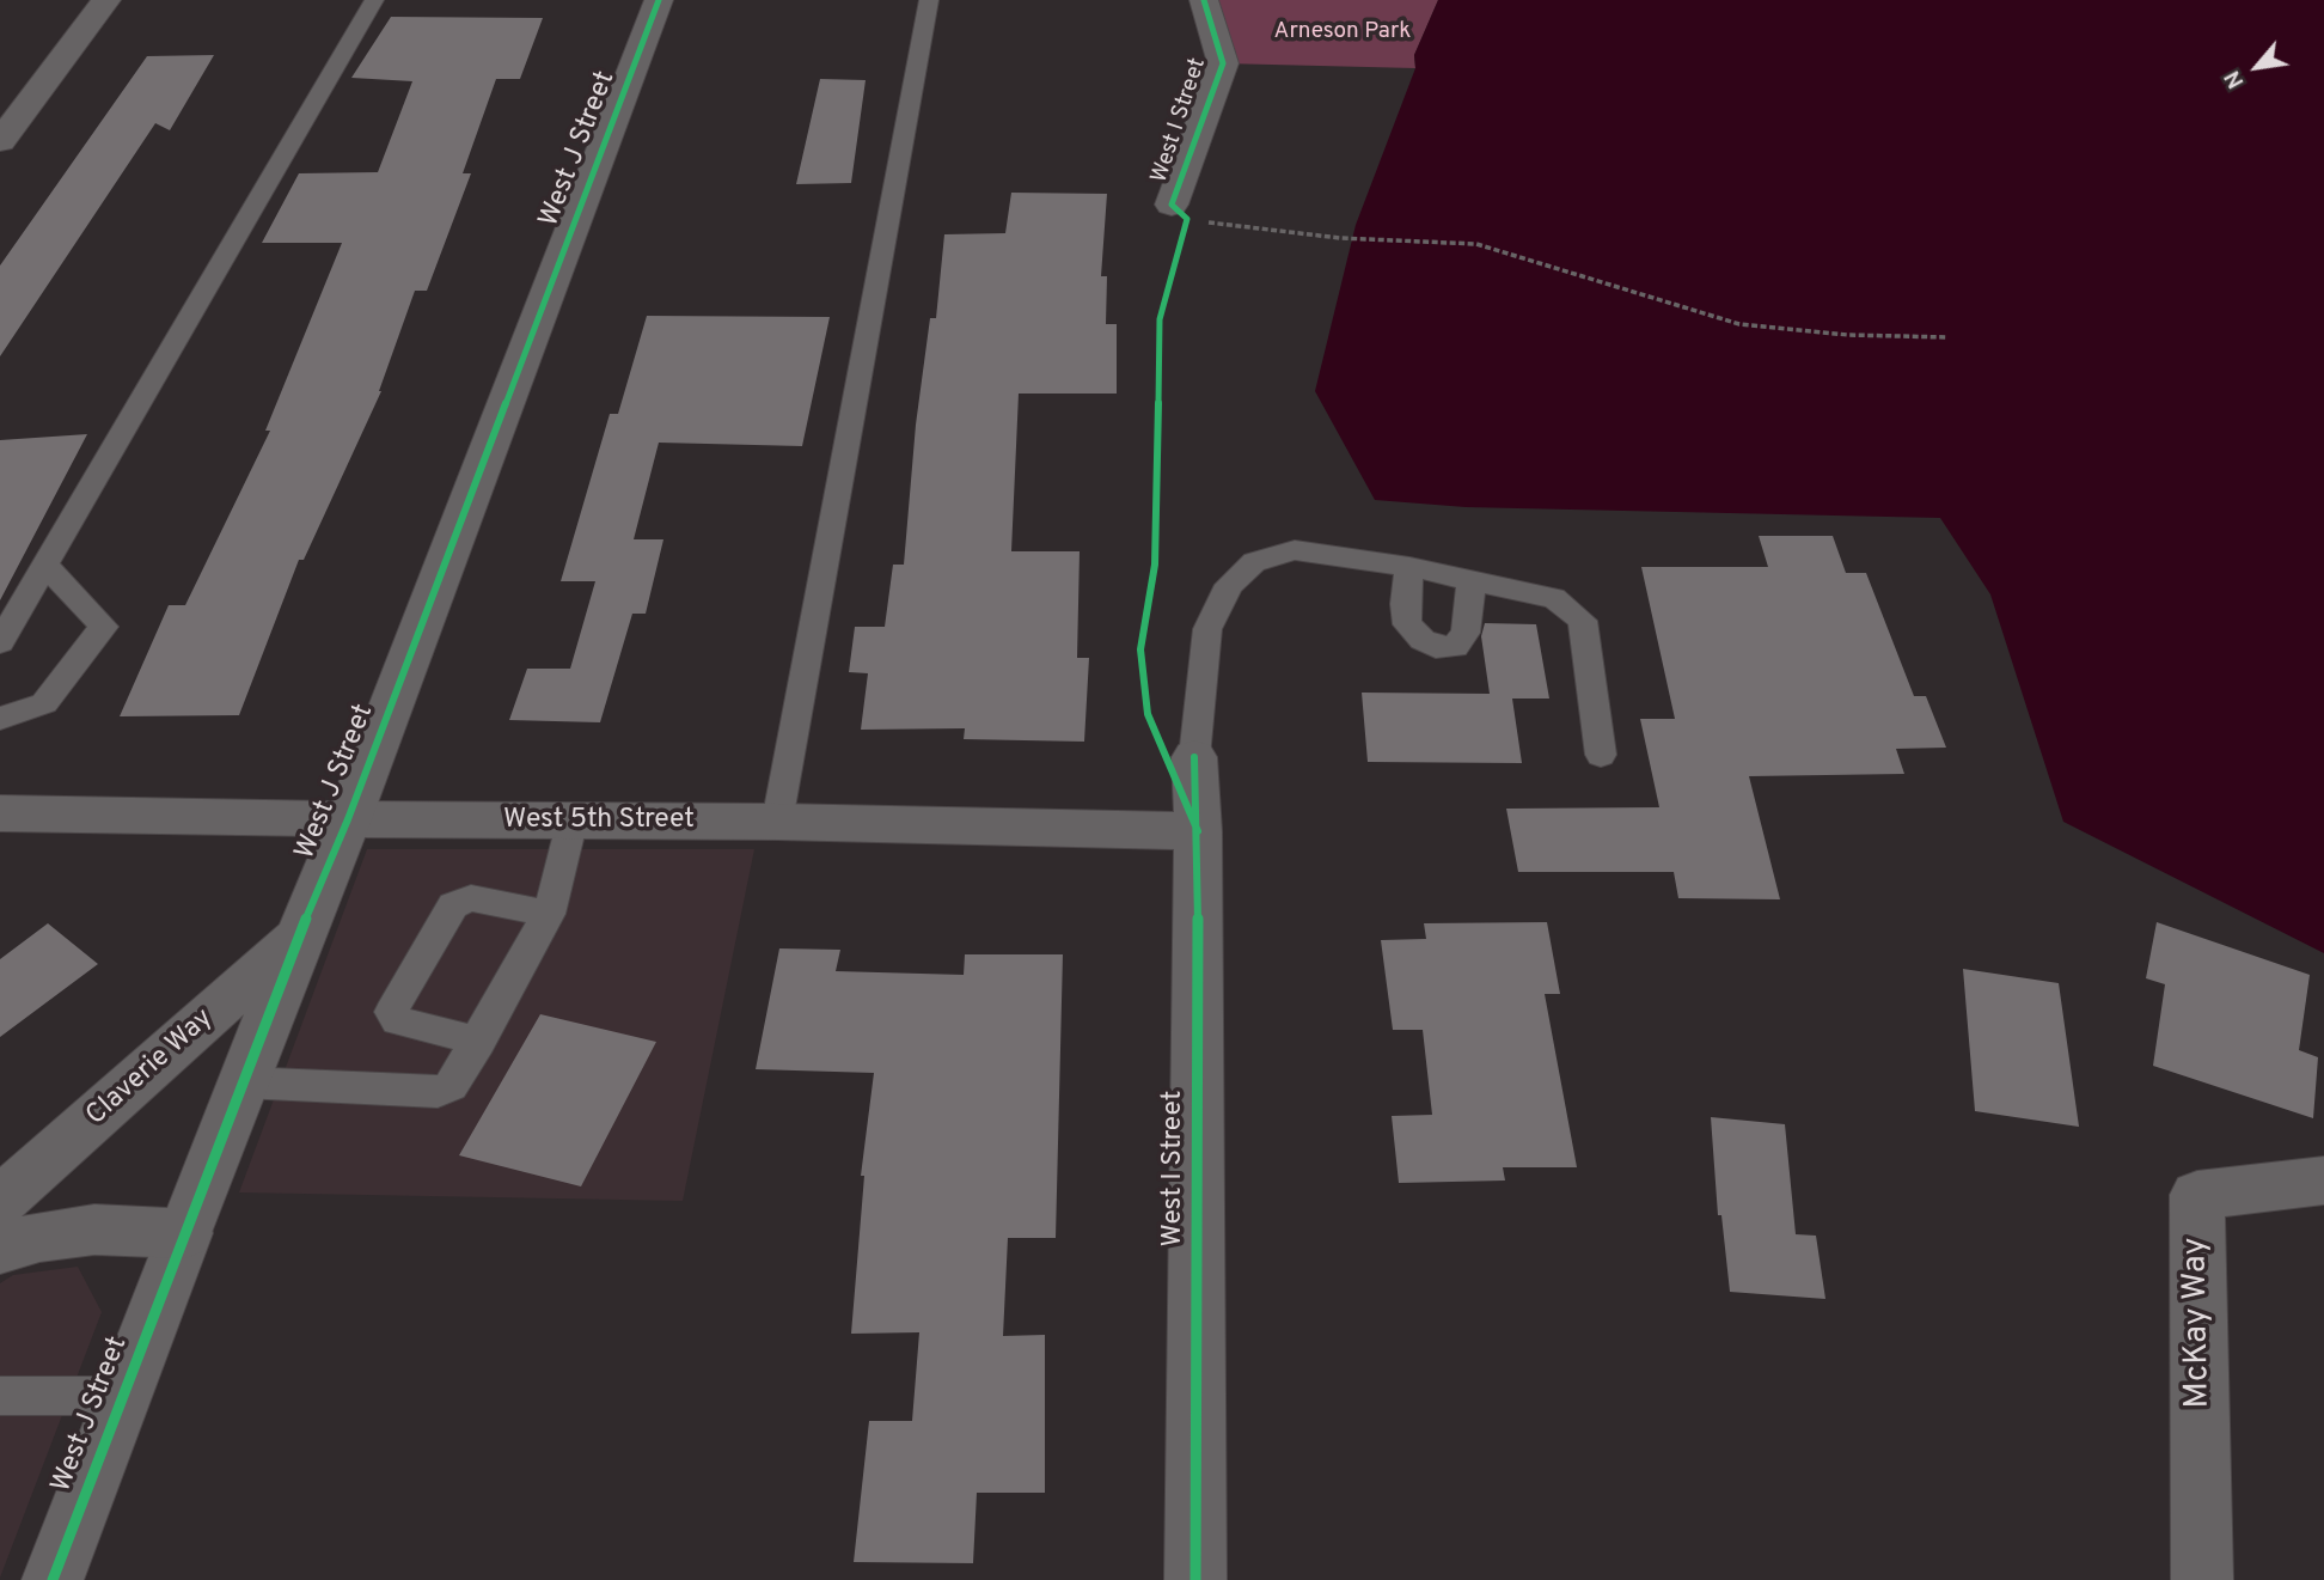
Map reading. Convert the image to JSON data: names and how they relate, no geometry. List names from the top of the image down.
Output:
{
  "streets": {
    "street": [
      "West I Street",
      "West J Street",
      "West 5th Street",
      "Claverie Way",
      "McKay Way"
    ]
  },
  "crossings": [
    ["West I Street", "West 5th Street"],
    ["West J Street", "West 5th Street"],
    ["West J Street", "Claverie Way"]
  ],
  "parks": ["Arneson Park"],
  "north": "bottom left"
}
